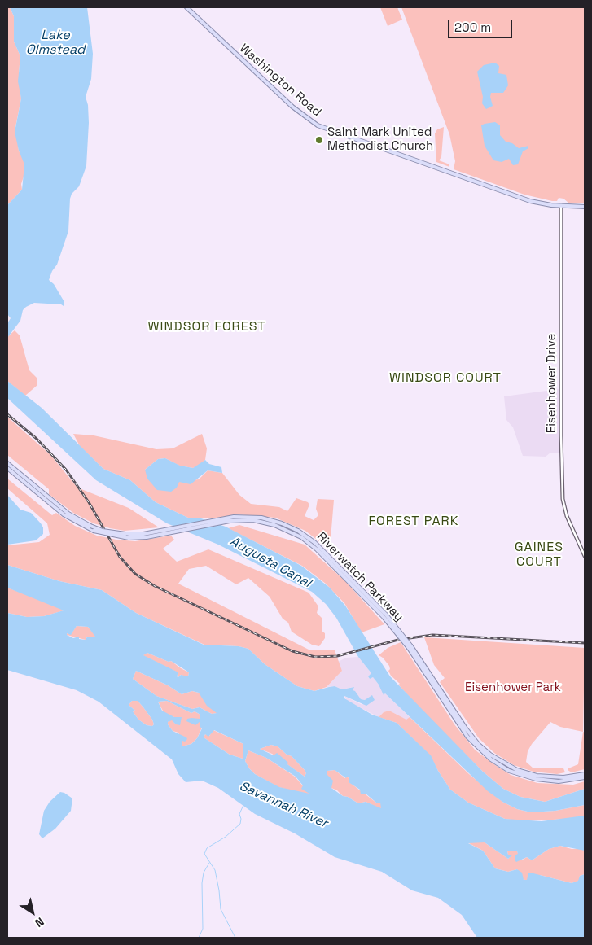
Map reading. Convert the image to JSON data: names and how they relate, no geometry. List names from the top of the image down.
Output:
{
  "streets": {
    "main road": ["Washington Road", "Riverwatch Parkway"],
    "street": ["Eisenhower Drive"]
  },
  "crossings": [
    ["Washington Road", "Eisenhower Drive"]
  ],
  "districts": [
    "WINDSOR FOREST",
    "WINDSOR COURT",
    "FOREST PARK",
    "GAINES COURT"
  ],
  "water": ["Lake Olmstead", "Augusta Canal", "Savannah River"],
  "parks": ["Eisenhower Park"],
  "places": ["Saint Mark United Methodist Church"],
  "scale_bar": "200 m",
  "north": "bottom right"
}
